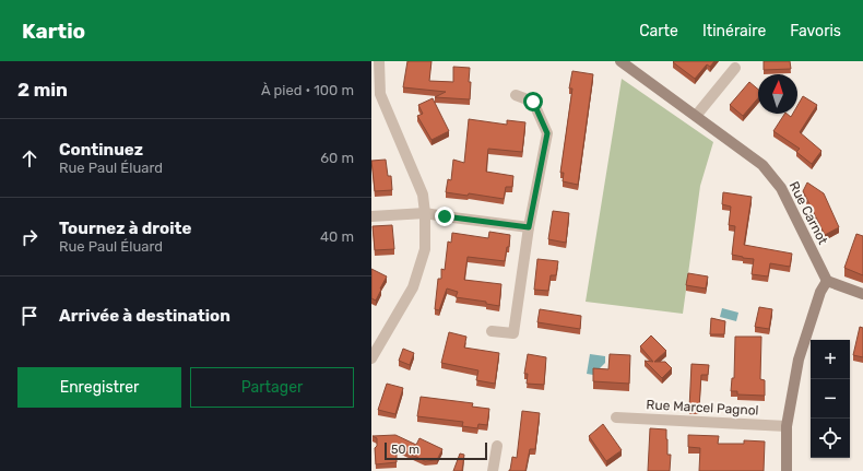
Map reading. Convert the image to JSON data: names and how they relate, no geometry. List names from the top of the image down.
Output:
{
  "streets": {
    "street": ["Rue Carnot", "Rue Marcel Pagnol"]
  },
  "scale_bar": "50 m",
  "north": "top",
  "page": {
    "header": "Kartio",
    "nav": ["Carte", "Itinéraire", "Favoris"],
    "heading": ["2 min", "À pied · 100 m"],
    "list": [
      ["Continuez", "Rue Paul Éluard", "60 m"],
      ["Tournez à droite", "Rue Paul Éluard", "40 m"],
      "Arrivée à destination"
    ],
    "map_buttons": ["+", "−"],
    "buttons": ["Enregistrer", "Partager"],
    "scale": "50 m"
  }
}
